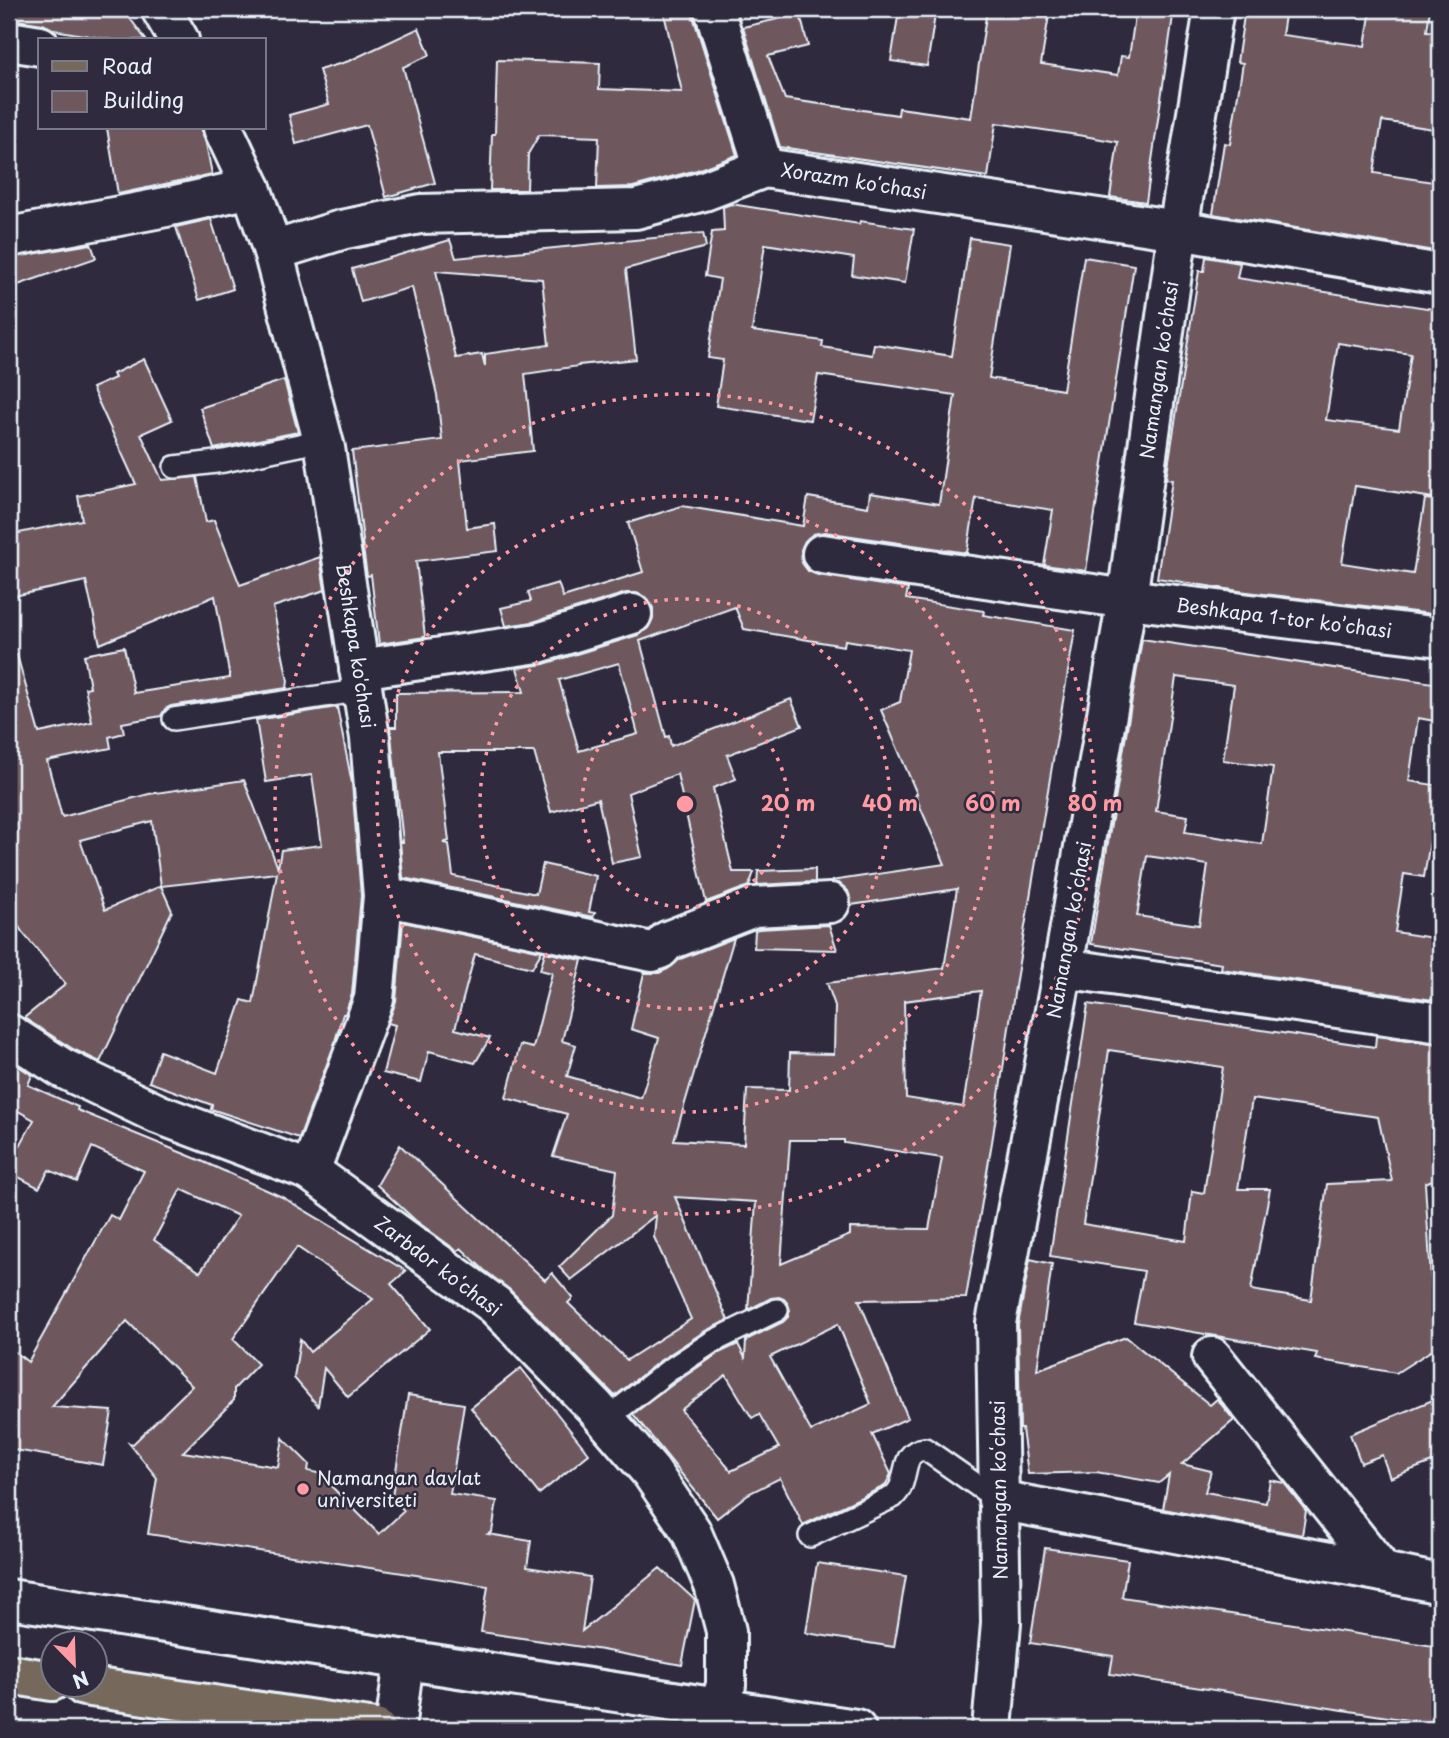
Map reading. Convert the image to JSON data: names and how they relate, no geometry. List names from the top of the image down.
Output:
{
  "streets": {
    "street": [
      "Xorazm koʻchasi",
      "Namangan koʻchasi",
      "Beshkapa 1-tor koʼchasi",
      "Beshkapa ko'chasi",
      "Zarbdor koʻchasi"
    ]
  },
  "crossings": [
    ["Xorazm koʻchasi", "Namangan koʻchasi"],
    ["Xorazm koʻchasi", "Beshkapa ko'chasi"],
    ["Namangan koʻchasi", "Beshkapa 1-tor koʼchasi"],
    ["Beshkapa ko'chasi", "Zarbdor koʻchasi"]
  ],
  "places": ["Namangan davlat universiteti"],
  "legend": ["Road", "Building"],
  "north": "bottom right",
  "rings": [
    "20 m",
    "40 m",
    "60 m",
    "80 m"
  ]
}
